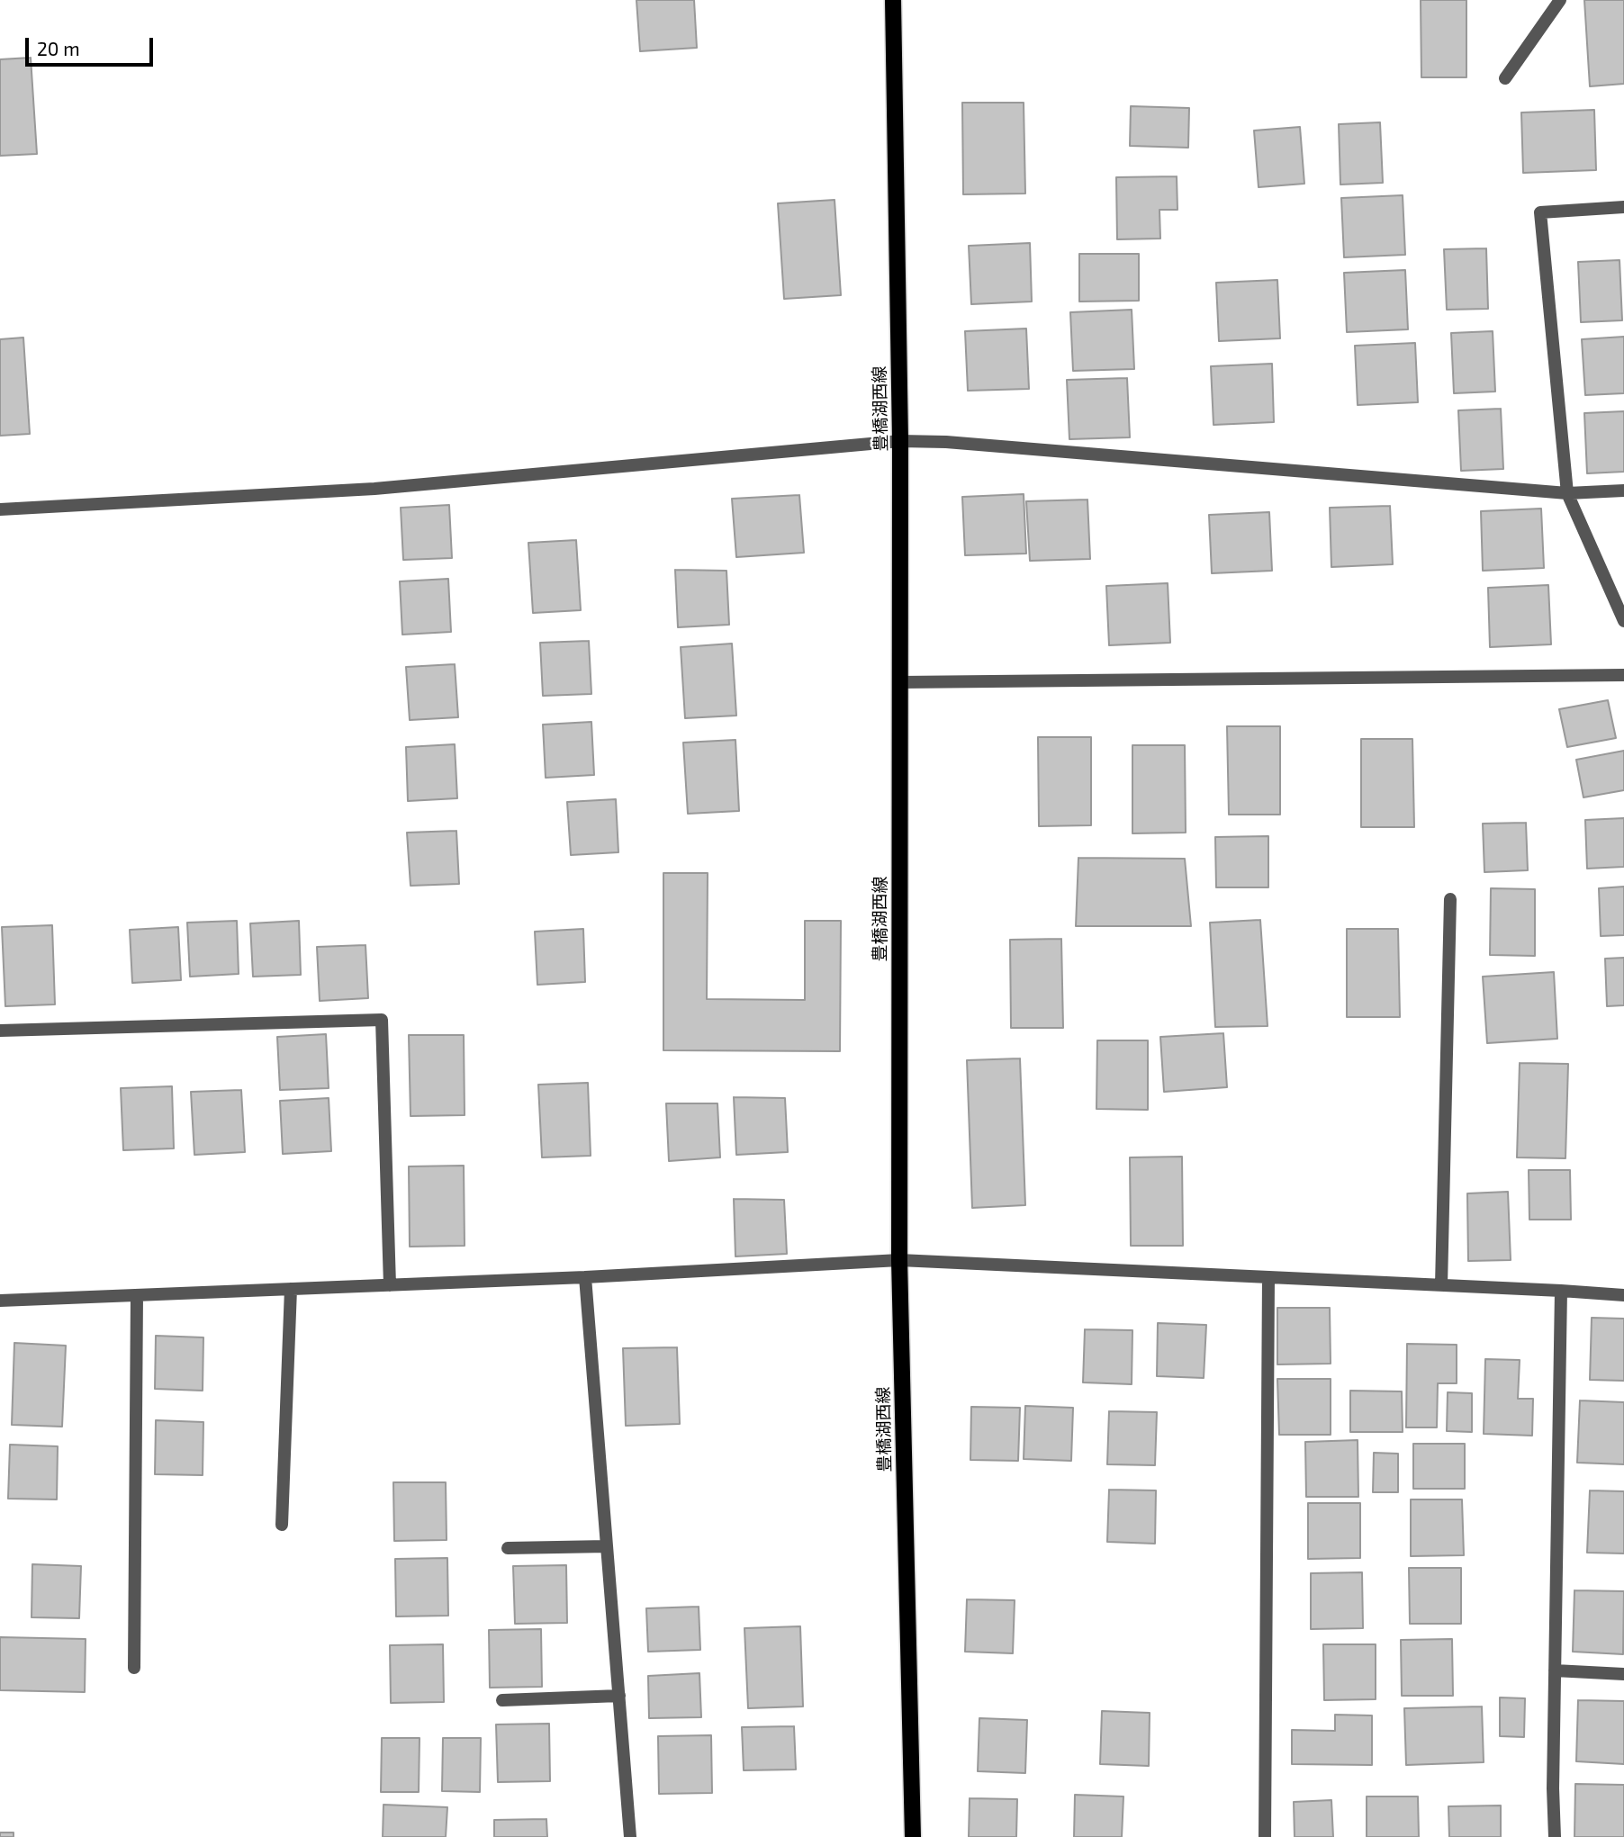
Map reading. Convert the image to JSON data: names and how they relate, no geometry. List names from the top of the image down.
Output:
{
  "streets": {
    "main road": ["豊橋湖西線"]
  },
  "scale_bar": "20 m"
}
